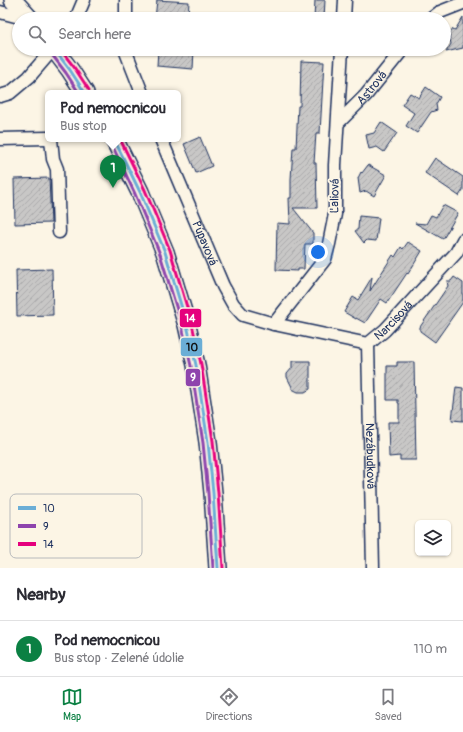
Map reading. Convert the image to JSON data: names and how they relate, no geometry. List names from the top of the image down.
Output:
{
  "streets": {
    "street": [
      "Astrová",
      "Ľaliová",
      "Púpavová",
      "Narcisová",
      "Nezábudková"
    ]
  },
  "crossings": [
    ["Astrová", "Ľaliová"],
    ["Ľaliová", "Púpavová"],
    ["Ľaliová", "Narcisová"],
    ["Púpavová", "Narcisová"],
    ["Narcisová", "Nezábudková"]
  ],
  "lines": ["transit line 10", "transit line 9", "transit line 14"],
  "legend": ["10", "9", "14"],
  "page": {
    "search": "Search here",
    "popup": ["Pod nemocnicou", "Bus stop"],
    "pins": "1",
    "heading": "Nearby",
    "list": [
      {
        "mark": "1",
        "name": "Pod nemocnicou",
        "note": "Bus stop · Zelené údolie",
        "value": "110 m"
      }
    ],
    "nav": ["Map", "Directions", "Saved"]
  }
}
